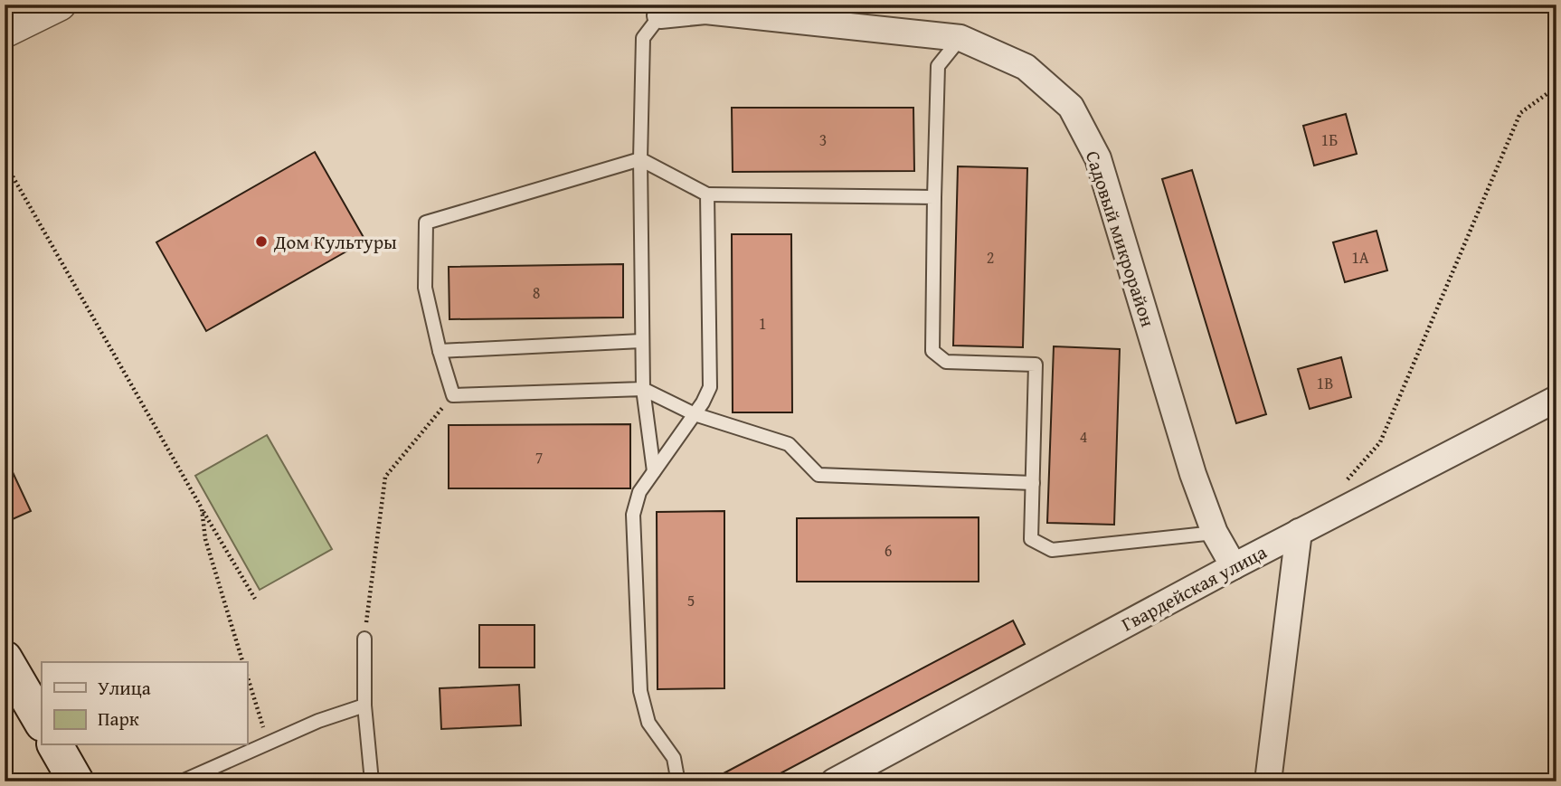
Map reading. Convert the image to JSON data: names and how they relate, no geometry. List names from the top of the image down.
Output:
{
  "streets": {
    "street": ["Садовый микрорайон", "Гвардейская улица"]
  },
  "crossings": [
    ["Садовый микрорайон", "Гвардейская улица"]
  ],
  "places": ["Дом Культуры"],
  "house_numbers": [
    "3",
    "1Б",
    "2",
    "1А",
    "8",
    "1",
    "1В",
    "4",
    "7",
    "6",
    "5"
  ],
  "legend": ["Улица", "Парк"]
}
